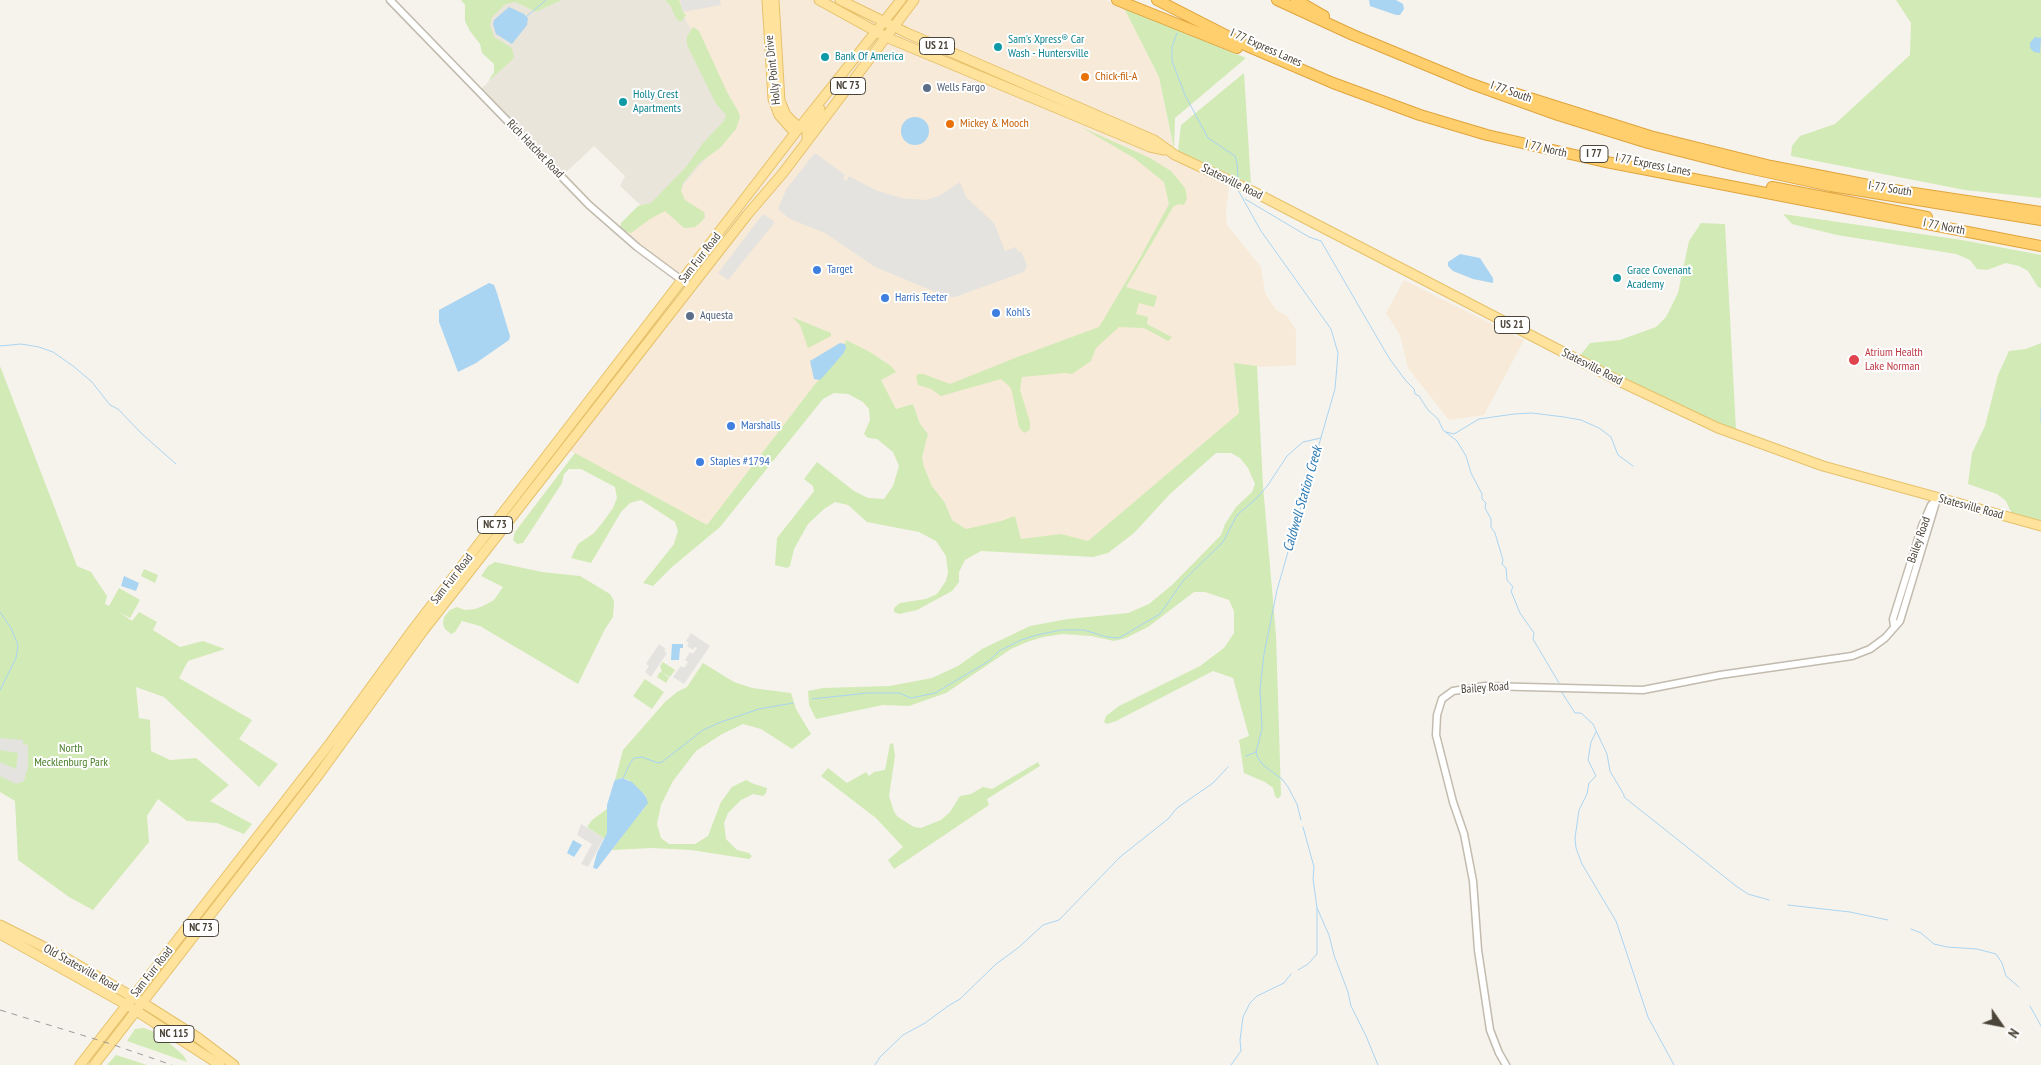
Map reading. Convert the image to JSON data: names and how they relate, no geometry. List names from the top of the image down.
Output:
{
  "streets": {
    "highway": [
      "I 77 Express Lanes",
      "I 77 South",
      "I 77 North",
      "I 77",
      "I-77 South"
    ],
    "main road": [
      "US 21",
      "Holly Point Drive",
      "NC 73",
      "Statesville Road",
      "Sam Furr Road",
      "Old Statesville Road",
      "NC 115"
    ],
    "street": ["Rich Hatchet Road", "Bailey Road"]
  },
  "crossings": [
    ["I 77 Express Lanes", "I 77 North"],
    ["Holly Point Drive", "Sam Furr Road"],
    ["I 77 South", "I-77 South"],
    ["Rich Hatchet Road", "Sam Furr Road"],
    ["Statesville Road", "Sam Furr Road"],
    ["Statesville Road", "Bailey Road"],
    ["Sam Furr Road", "Old Statesville Road"]
  ],
  "water": ["Caldwell Station Creek"],
  "parks": ["North Mecklenburg Park"],
  "places": [
    "Sam's Xpress® Car Wash - Huntersville",
    "Bank Of America",
    "Chick-fil-A",
    "Wells Fargo",
    "Holly Crest Apartments",
    "Mickey & Mooch",
    "Target",
    "Grace Covenant Academy",
    "Harris Teeter",
    "Kohl's",
    "Aquesta",
    "Atrium Health Lake Norman",
    "Marshalls",
    "Staples #1794"
  ],
  "north": "bottom right"
}
